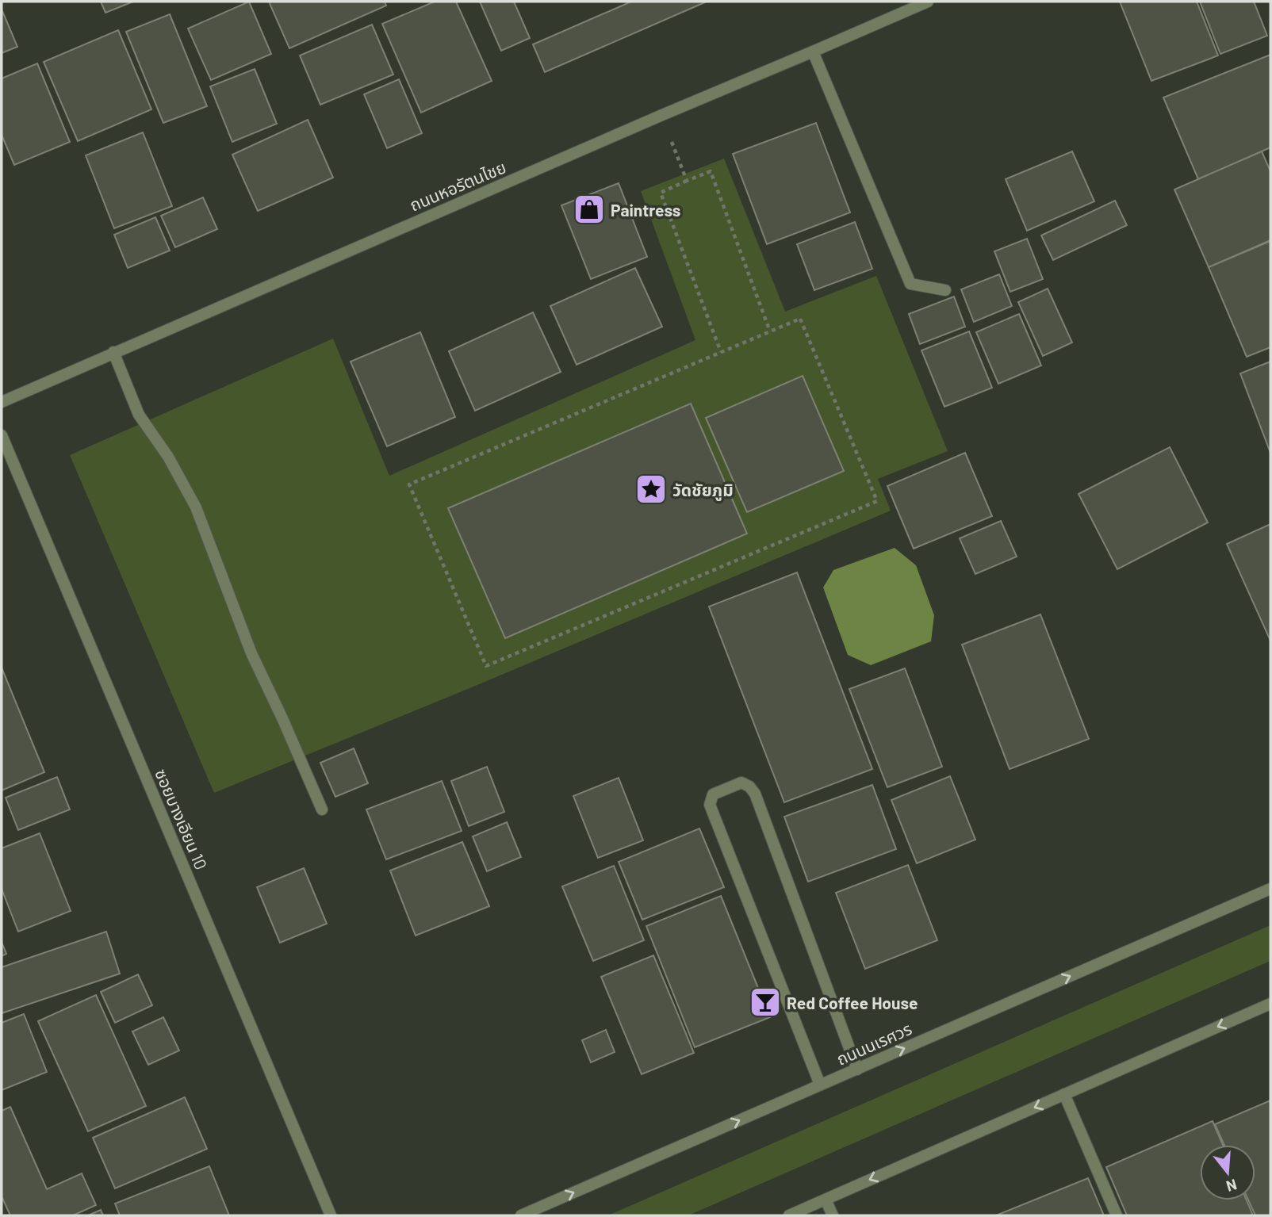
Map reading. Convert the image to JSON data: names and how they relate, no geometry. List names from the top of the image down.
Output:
{
  "streets": {
    "street": ["ถนนหอรัตนไชย", "ซอยบางเอียน 10", "ถนนนเรศวร"]
  },
  "one_way": ["ถนนนเรศวร"],
  "places": {
    "shop": ["Paintress"],
    "place": ["วัดชัยภูมิ"],
    "bar": ["Red Coffee House"]
  },
  "north": "bottom"
}
